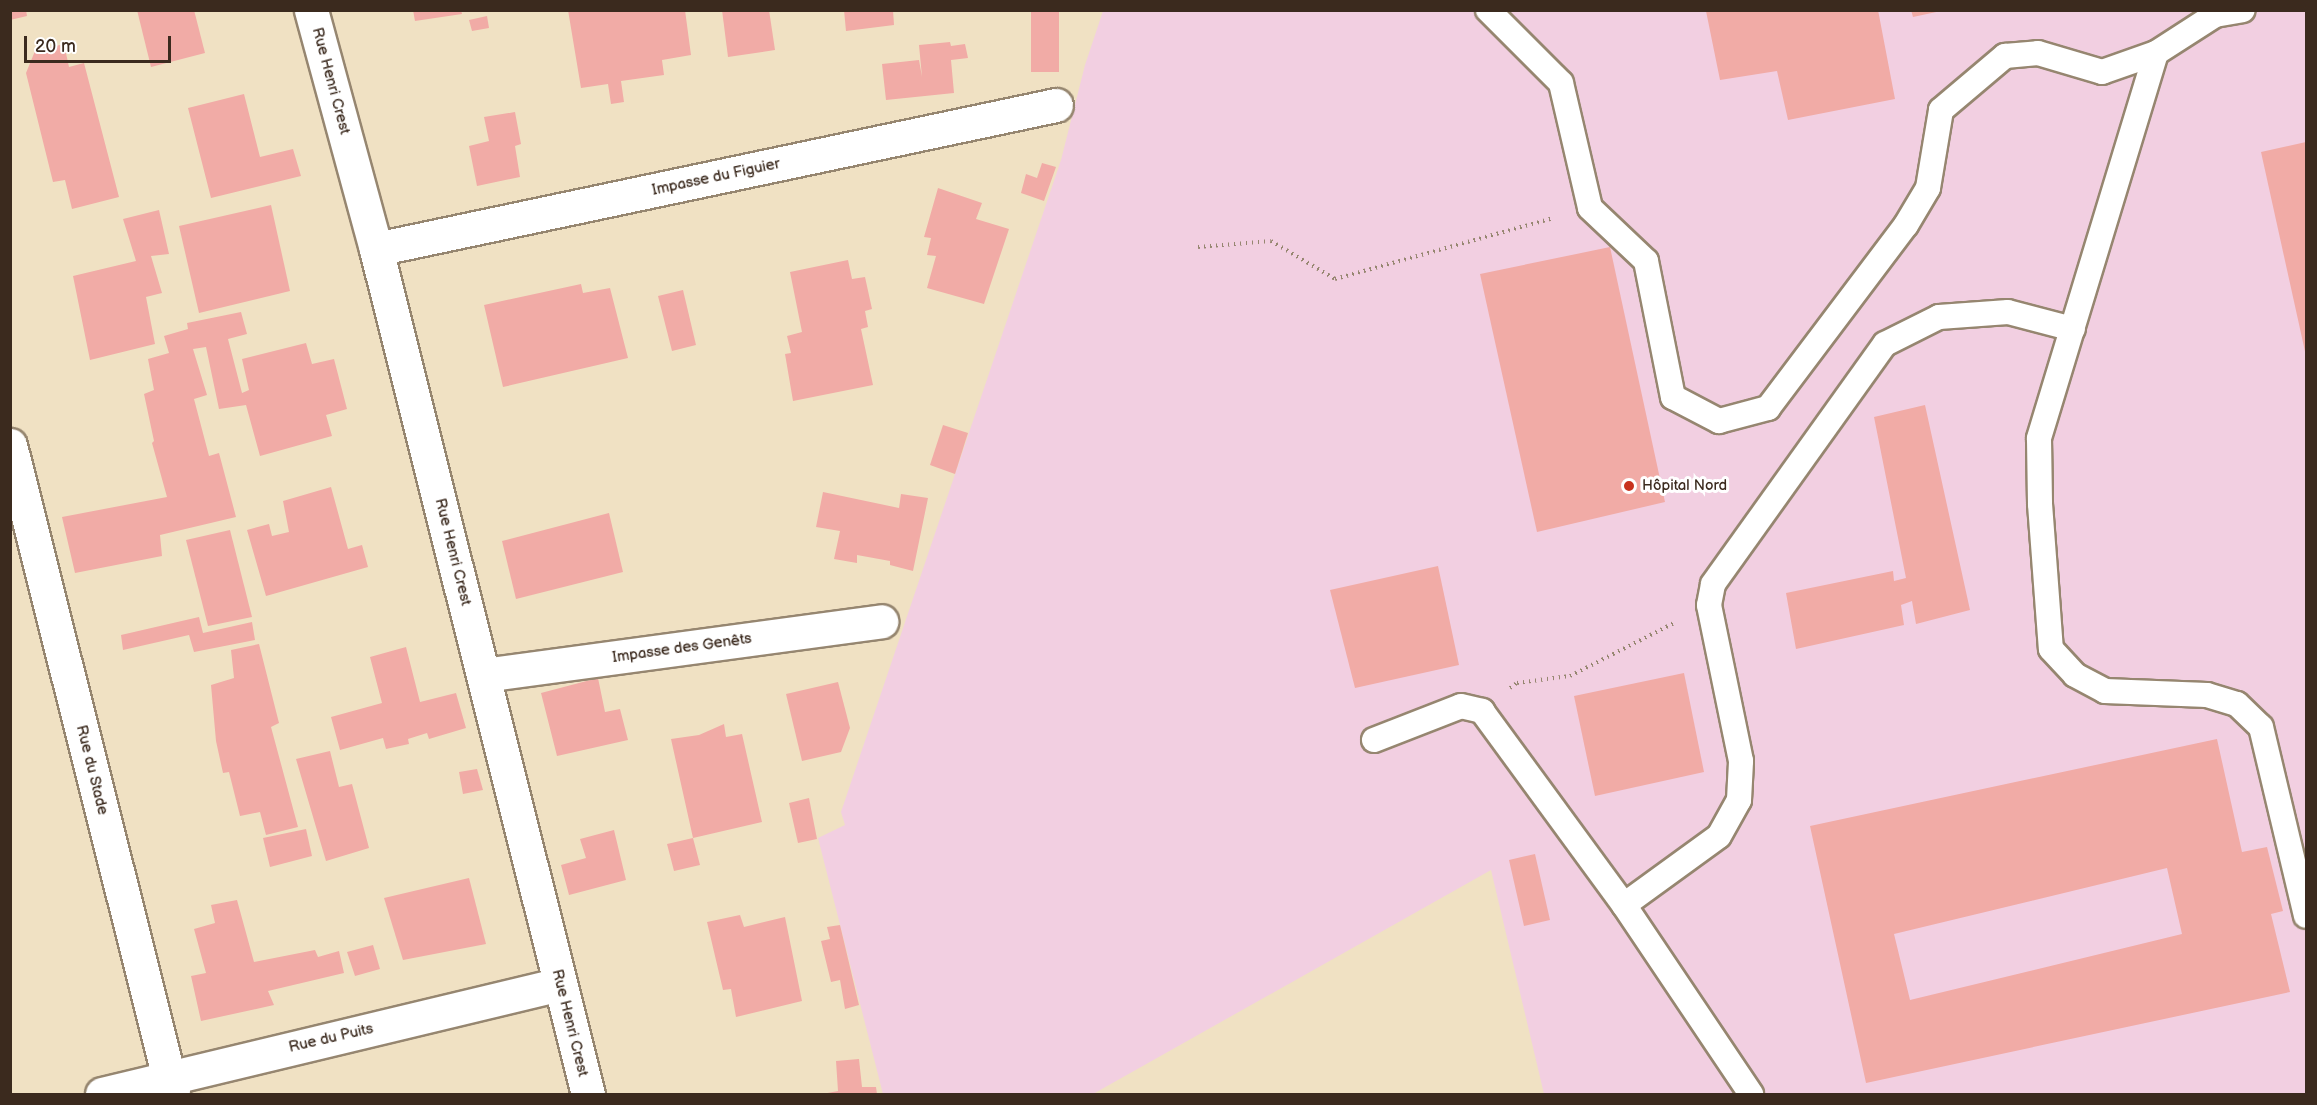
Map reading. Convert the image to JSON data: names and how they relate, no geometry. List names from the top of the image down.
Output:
{
  "streets": {
    "street": [
      "Rue Henri Crest",
      "Impasse du Figuier",
      "Impasse des Genêts",
      "Rue du Stade",
      "Rue du Puits"
    ]
  },
  "crossings": [
    ["Rue Henri Crest", "Impasse du Figuier"],
    ["Rue Henri Crest", "Impasse des Genêts"],
    ["Rue Henri Crest", "Rue du Puits"],
    ["Rue du Stade", "Rue du Puits"]
  ],
  "places": ["Hôpital Nord"],
  "scale_bar": "20 m"
}
